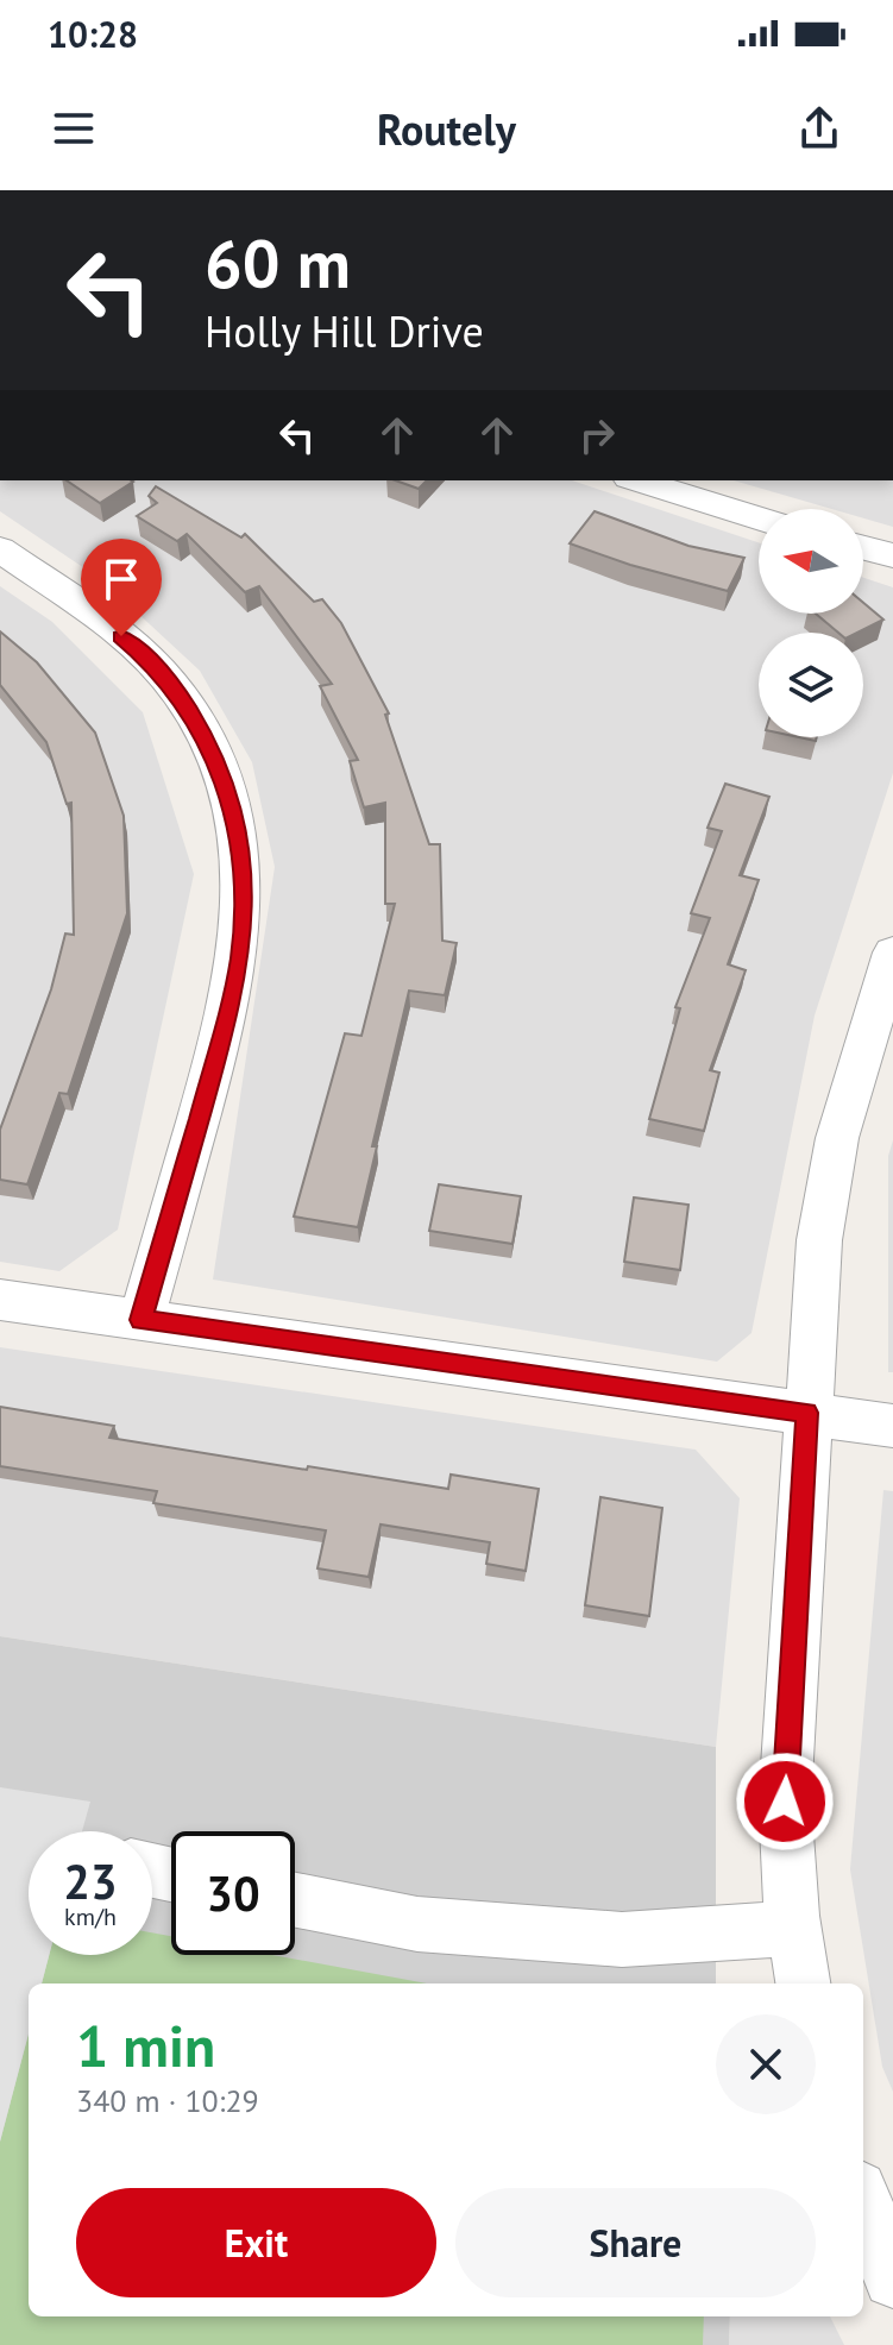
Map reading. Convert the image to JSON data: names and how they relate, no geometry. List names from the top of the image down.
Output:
{
  "north": "left",
  "page": {
    "status": "10:28",
    "header": "Routely",
    "turn": ["60 m", "Holly Hill Drive"],
    "speed": "23 km/h",
    "limit": "30",
    "heading": ["1 min", "340 m · 10:29"],
    "buttons": ["Exit", "Share"]
  }
}
